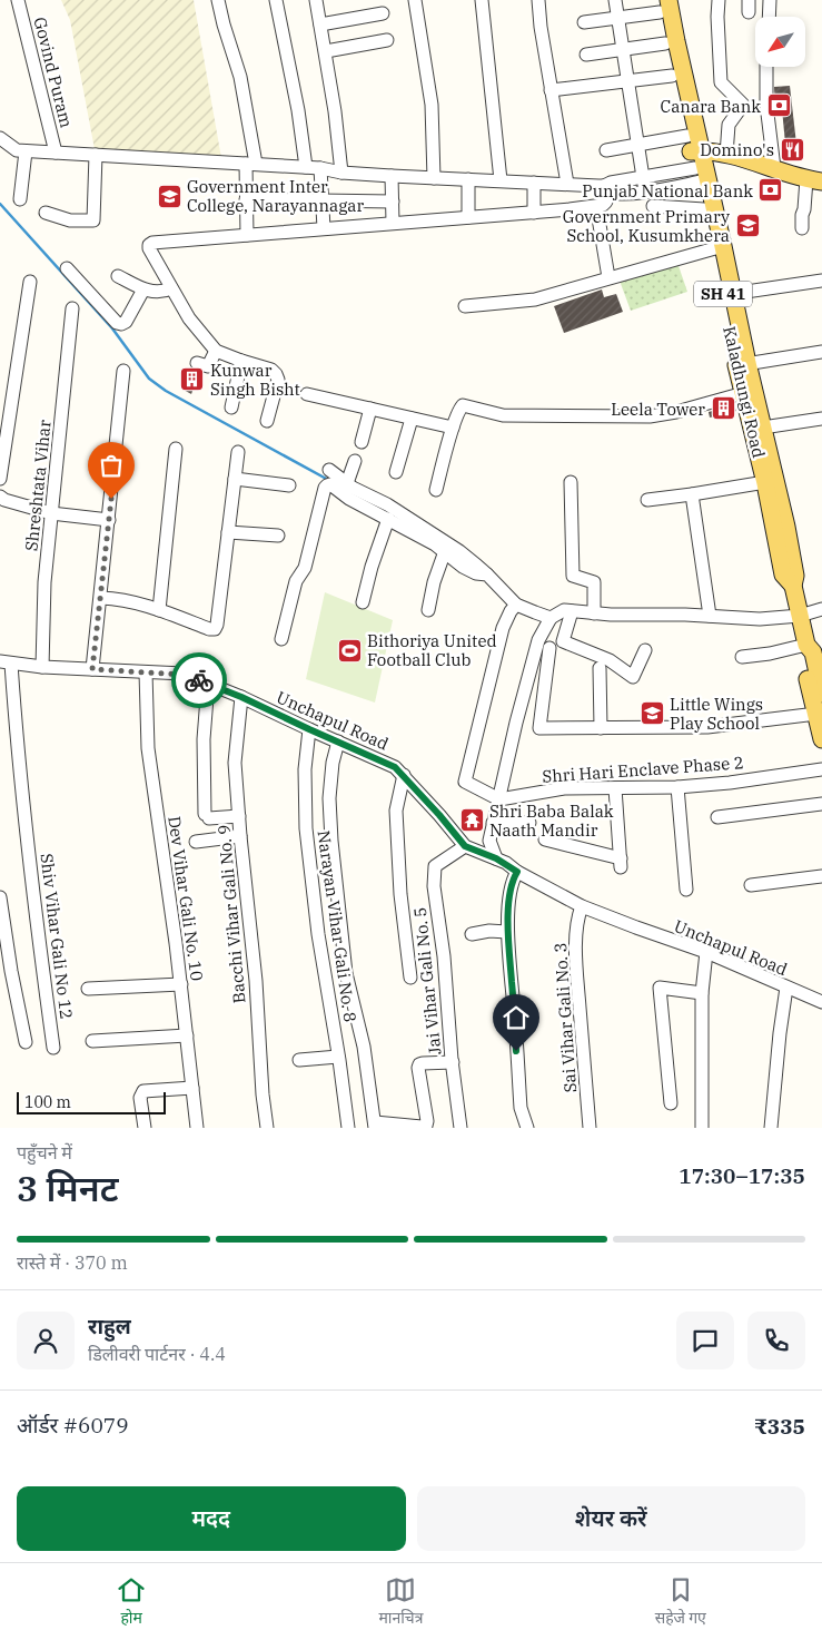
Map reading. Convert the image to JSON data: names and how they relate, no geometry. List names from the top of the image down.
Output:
{
  "streets": {
    "main road": ["SH 41", "Kaladhungi Road"],
    "street": [
      "Govind Puram",
      "Shreshtata Vihar",
      "Unchapul Road",
      "Shri Hari Enclave Phase 2",
      "Dev Vihar Gali No. 10",
      "Bacchi Vihar Gali No. 9",
      "Narayan Vihar Gali No. 8",
      "Shiv Vihar Gali No 12",
      "Jai Vihar Gali No. 5",
      "Sai Vihar Gali No. 3"
    ]
  },
  "crossings": [
    ["Shreshtata Vihar", "Unchapul Road"],
    ["Unchapul Road", "Dev Vihar Gali No. 10"],
    ["Unchapul Road", "Bacchi Vihar Gali No. 9"],
    ["Unchapul Road", "Narayan Vihar Gali No. 8"],
    ["Unchapul Road", "Shiv Vihar Gali No 12"],
    ["Unchapul Road", "Jai Vihar Gali No. 5"],
    ["Unchapul Road", "Sai Vihar Gali No. 3"]
  ],
  "places": {
    "bank": ["Canara Bank", "Punjab National Bank"],
    "restaurant": ["Domino's"],
    "school or university": ["Government Inter College, Narayannagar", "Government Primary School, Kusumkhera", "Little Wings Play School"],
    "building": ["Kunwar Singh Bisht", "Leela Tower"],
    "sports": ["Bithoriya United Football Club"],
    "temple": ["Shri Baba Balak Naath Mandir"]
  },
  "scale_bar": "100 m",
  "north": "bottom left",
  "page": {
    "scale": "100 m",
    "heading": ["3 मिनट", "पहुँचने में", "17:30–17:35"],
    "panel": [
      "राहुल",
      "डिलीवरी पार्टनर · 4.4",
      "ऑर्डर #6079",
      "₹335"
    ],
    "bar": "रास्ते में · 370 m",
    "buttons": ["मदद", "शेयर करें"],
    "tabs": ["होम", "मानचित्र", "सहेजे गए"]
  }
}
